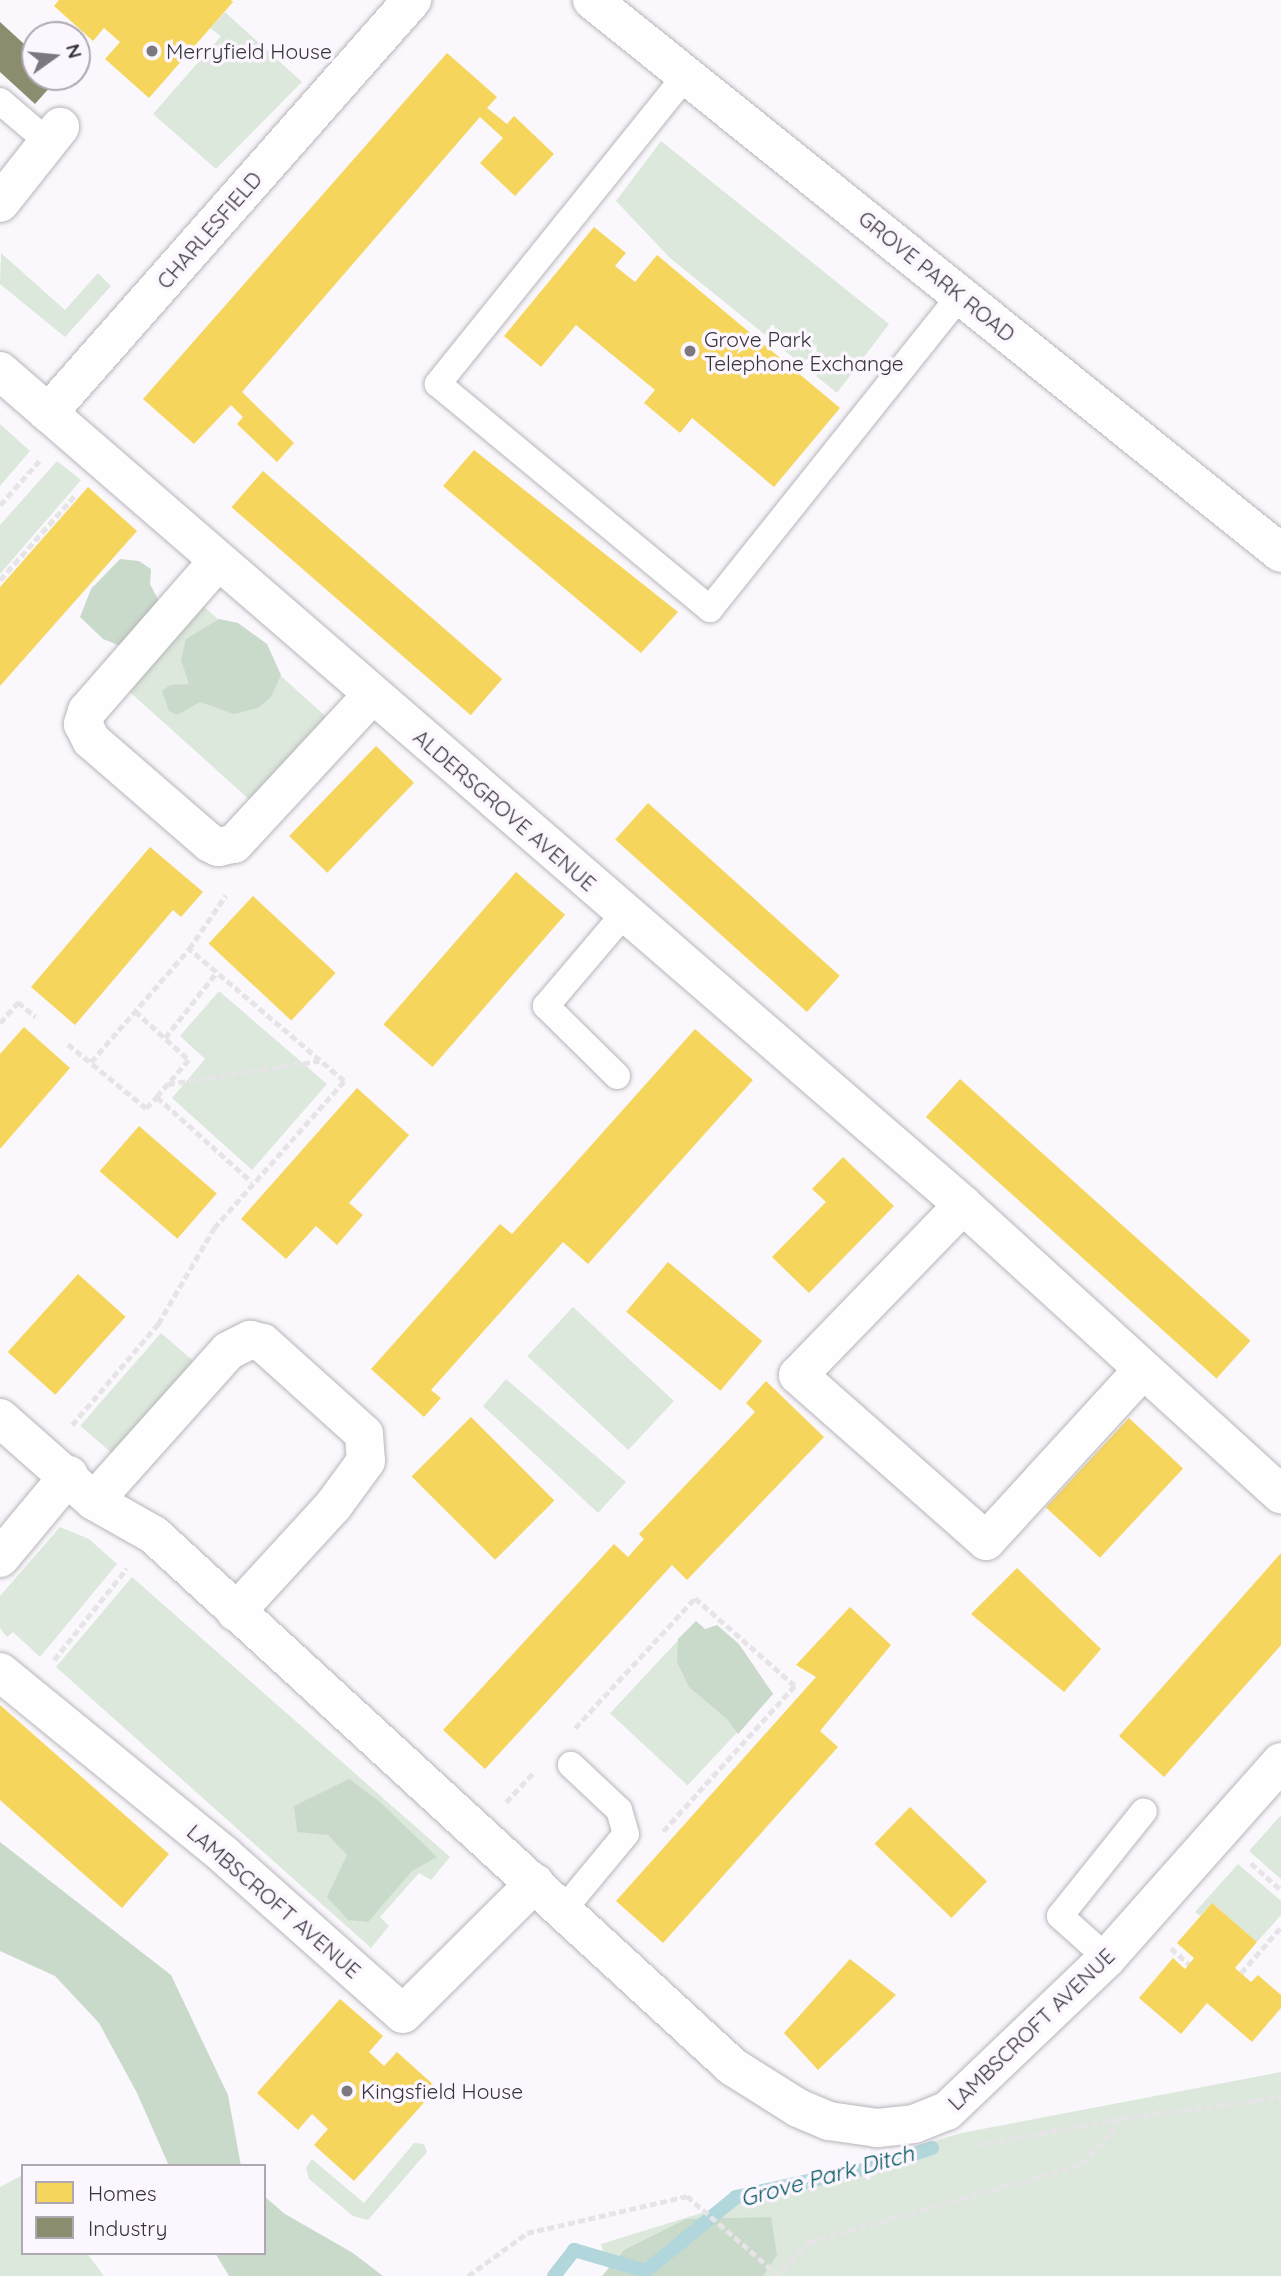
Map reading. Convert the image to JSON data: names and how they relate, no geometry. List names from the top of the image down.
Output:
{
  "streets": {
    "street": [
      "CHARLESFIELD",
      "GROVE PARK ROAD",
      "ALDERSGROVE AVENUE",
      "LAMBSCROFT AVENUE"
    ]
  },
  "crossings": [
    ["CHARLESFIELD", "ALDERSGROVE AVENUE"]
  ],
  "water": ["Grove Park Ditch"],
  "places": ["Merryfield House", "Grove Park Telephone Exchange", "Kingsfield House"],
  "legend": ["Homes", "Industry"],
  "north": "right"
}
